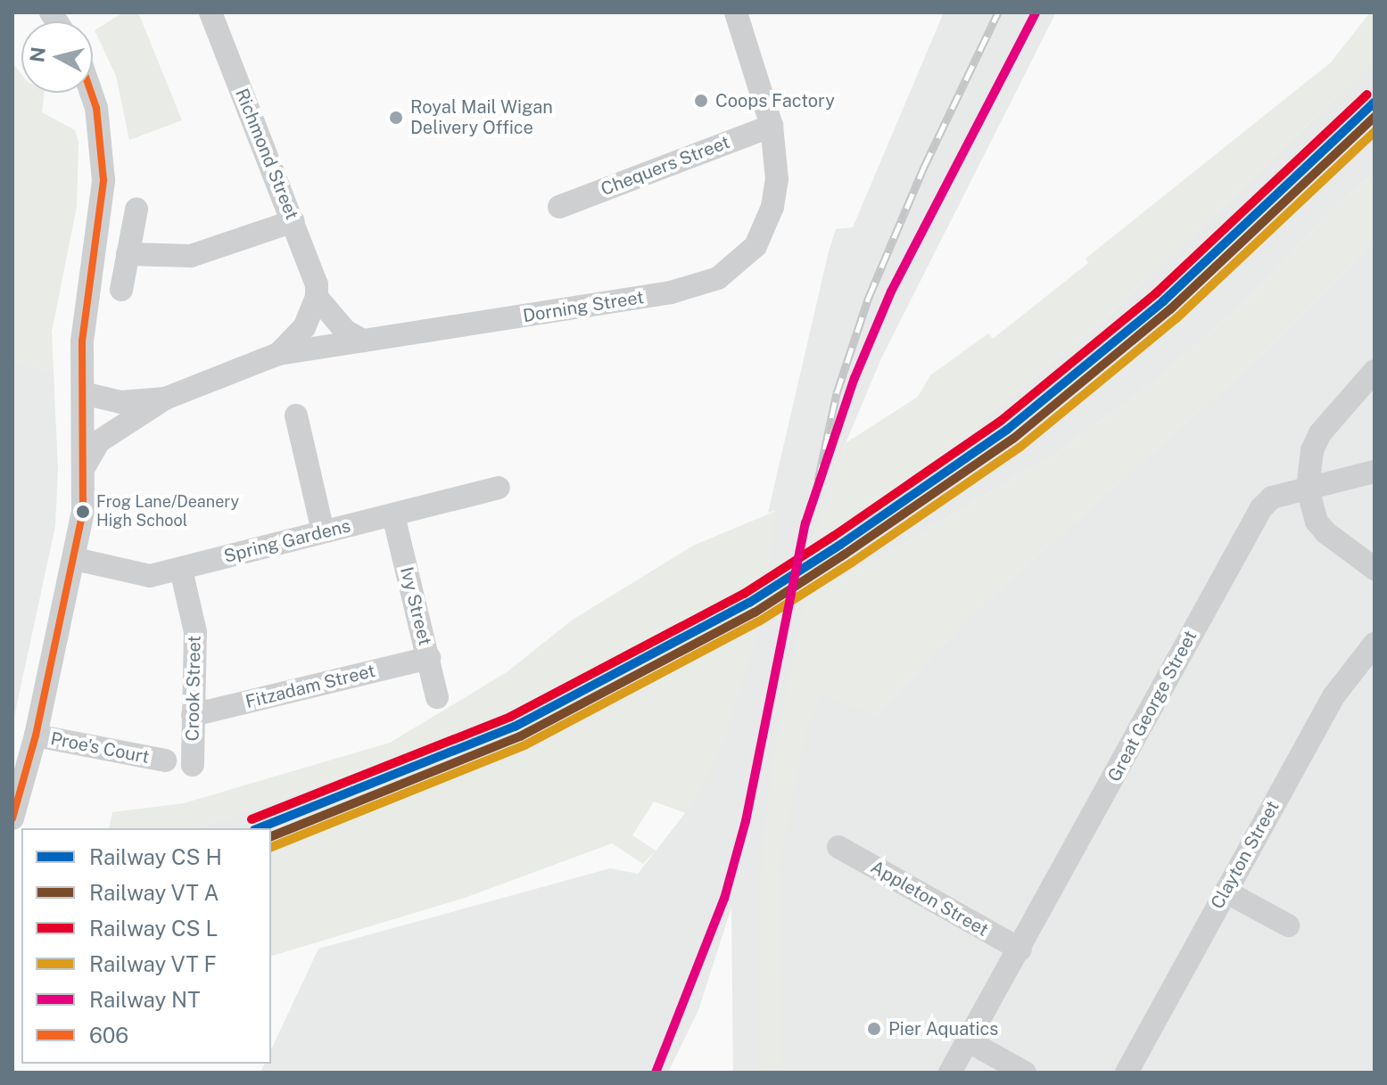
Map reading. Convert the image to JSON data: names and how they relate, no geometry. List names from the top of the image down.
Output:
{
  "streets": {
    "street": [
      "Richmond Street",
      "Chequers Street",
      "Dorning Street",
      "Spring Gardens",
      "Ivy Street",
      "Fitzadam Street",
      "Crook Street",
      "Great George Street",
      "Proe's Court",
      "Clayton Street",
      "Appleton Street"
    ]
  },
  "crossings": [
    ["Richmond Street", "Dorning Street"],
    ["Chequers Street", "Dorning Street"],
    ["Spring Gardens", "Ivy Street"],
    ["Spring Gardens", "Crook Street"],
    ["Ivy Street", "Fitzadam Street"],
    ["Fitzadam Street", "Crook Street"],
    ["Great George Street", "Appleton Street"]
  ],
  "places": [
    "Coops Factory",
    "Royal Mail Wigan Delivery Office",
    "Frog Lane/Deanery High School",
    "Pier Aquatics"
  ],
  "lines": ["rail line NT", "transit line 606"],
  "legend": [
    "Railway CS H",
    "Railway VT A",
    "Railway CS L",
    "Railway VT F",
    "Railway NT",
    "606"
  ],
  "north": "left"
}
